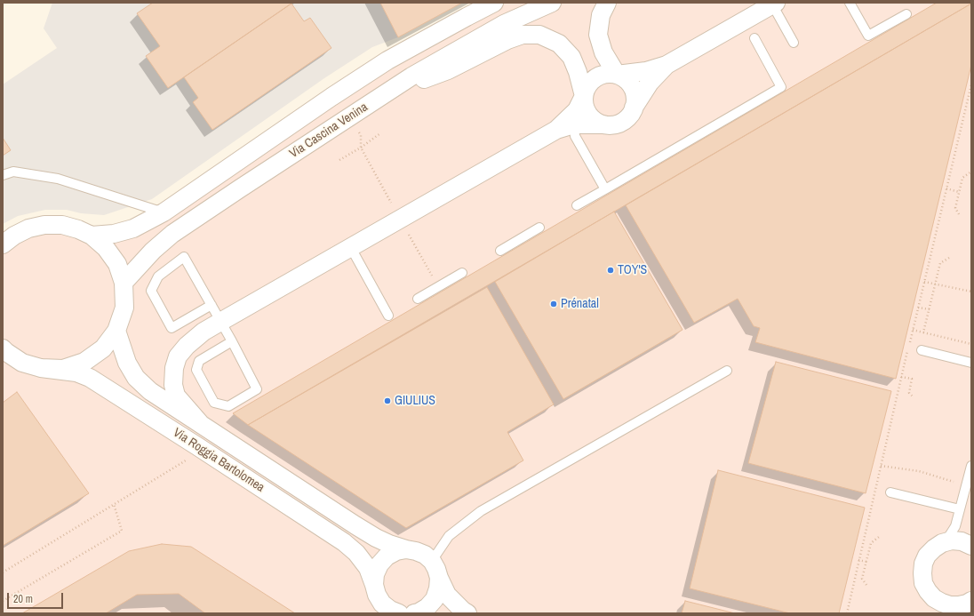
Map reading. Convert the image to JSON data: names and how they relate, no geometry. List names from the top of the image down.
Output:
{
  "streets": {
    "street": ["Via Cascina Venina", "Via Roggia Bartolomea"]
  },
  "crossings": [
    ["Via Cascina Venina", "Via Roggia Bartolomea"]
  ],
  "places": ["TOY'S", "Prénatal", "GIULIUS"],
  "scale_bar": "20 m"
}
